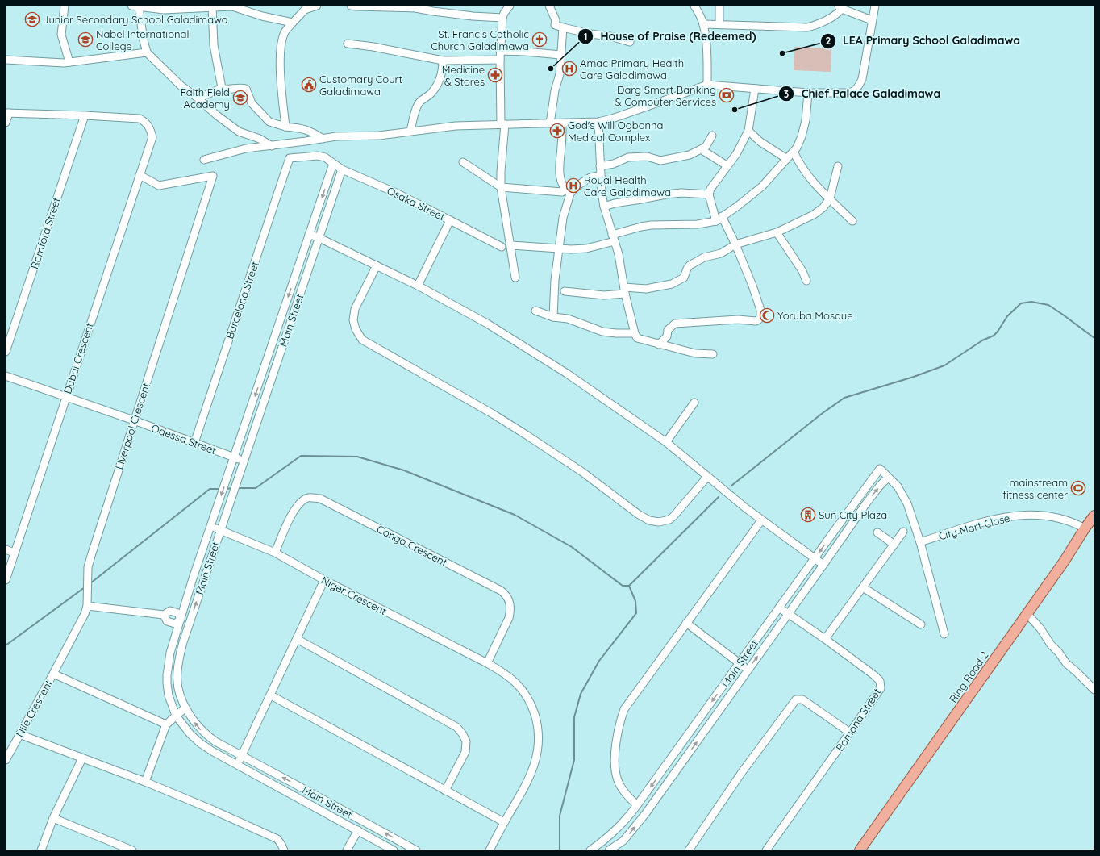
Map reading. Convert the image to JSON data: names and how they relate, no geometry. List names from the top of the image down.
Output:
{
  "streets": {
    "main road": ["Ring Road 2"],
    "street": [
      "Osaka Street",
      "Romford Street",
      "Barcelona Street",
      "Main Street",
      "Dubai Crescent",
      "Liverpool Crescent",
      "Odessa Street",
      "City Mart Close",
      "Congo Crescent",
      "Niger Crescent",
      "Nile Crescent",
      "Pomona Street"
    ]
  },
  "crossings": [
    ["Osaka Street", "Barcelona Street"],
    ["Osaka Street", "Main Street"],
    ["Romford Street", "Dubai Crescent"],
    ["Barcelona Street", "Odessa Street"],
    ["Main Street", "Odessa Street"],
    ["Main Street", "Niger Crescent"],
    ["Main Street", "Pomona Street"],
    ["Dubai Crescent", "Liverpool Crescent"],
    ["Dubai Crescent", "Odessa Street"],
    ["Liverpool Crescent", "Odessa Street"],
    ["Liverpool Crescent", "Nile Crescent"],
    ["City Mart Close", "Ring Road 2"],
    ["Congo Crescent", "Niger Crescent"]
  ],
  "places": {
    "school or university": ["Junior Secondary School Galadimawa", "Nabel International College", "Faith Field Academy"],
    "church": ["St. Francis Catholic Church Galadimawa"],
    "other": ["LEA Primary School Galadimawa", "House of Praise (Redeemed)", "Chief Palace Galadimawa"],
    "hospital": ["Amac Primary Health Care Galadimawa", "Royal Health Care Galadimawa"],
    "pharmacy": ["Medicine & Stores", "God's Will Ogbonna Medical Complex"],
    "public building": ["Customary Court Galadimawa"],
    "bank": ["Darg Smart Banking & Computer Services"],
    "mosque": ["Yoruba Mosque"],
    "sports": ["mainstream fitness center"],
    "building": ["Sun City Plaza"]
  }
}
